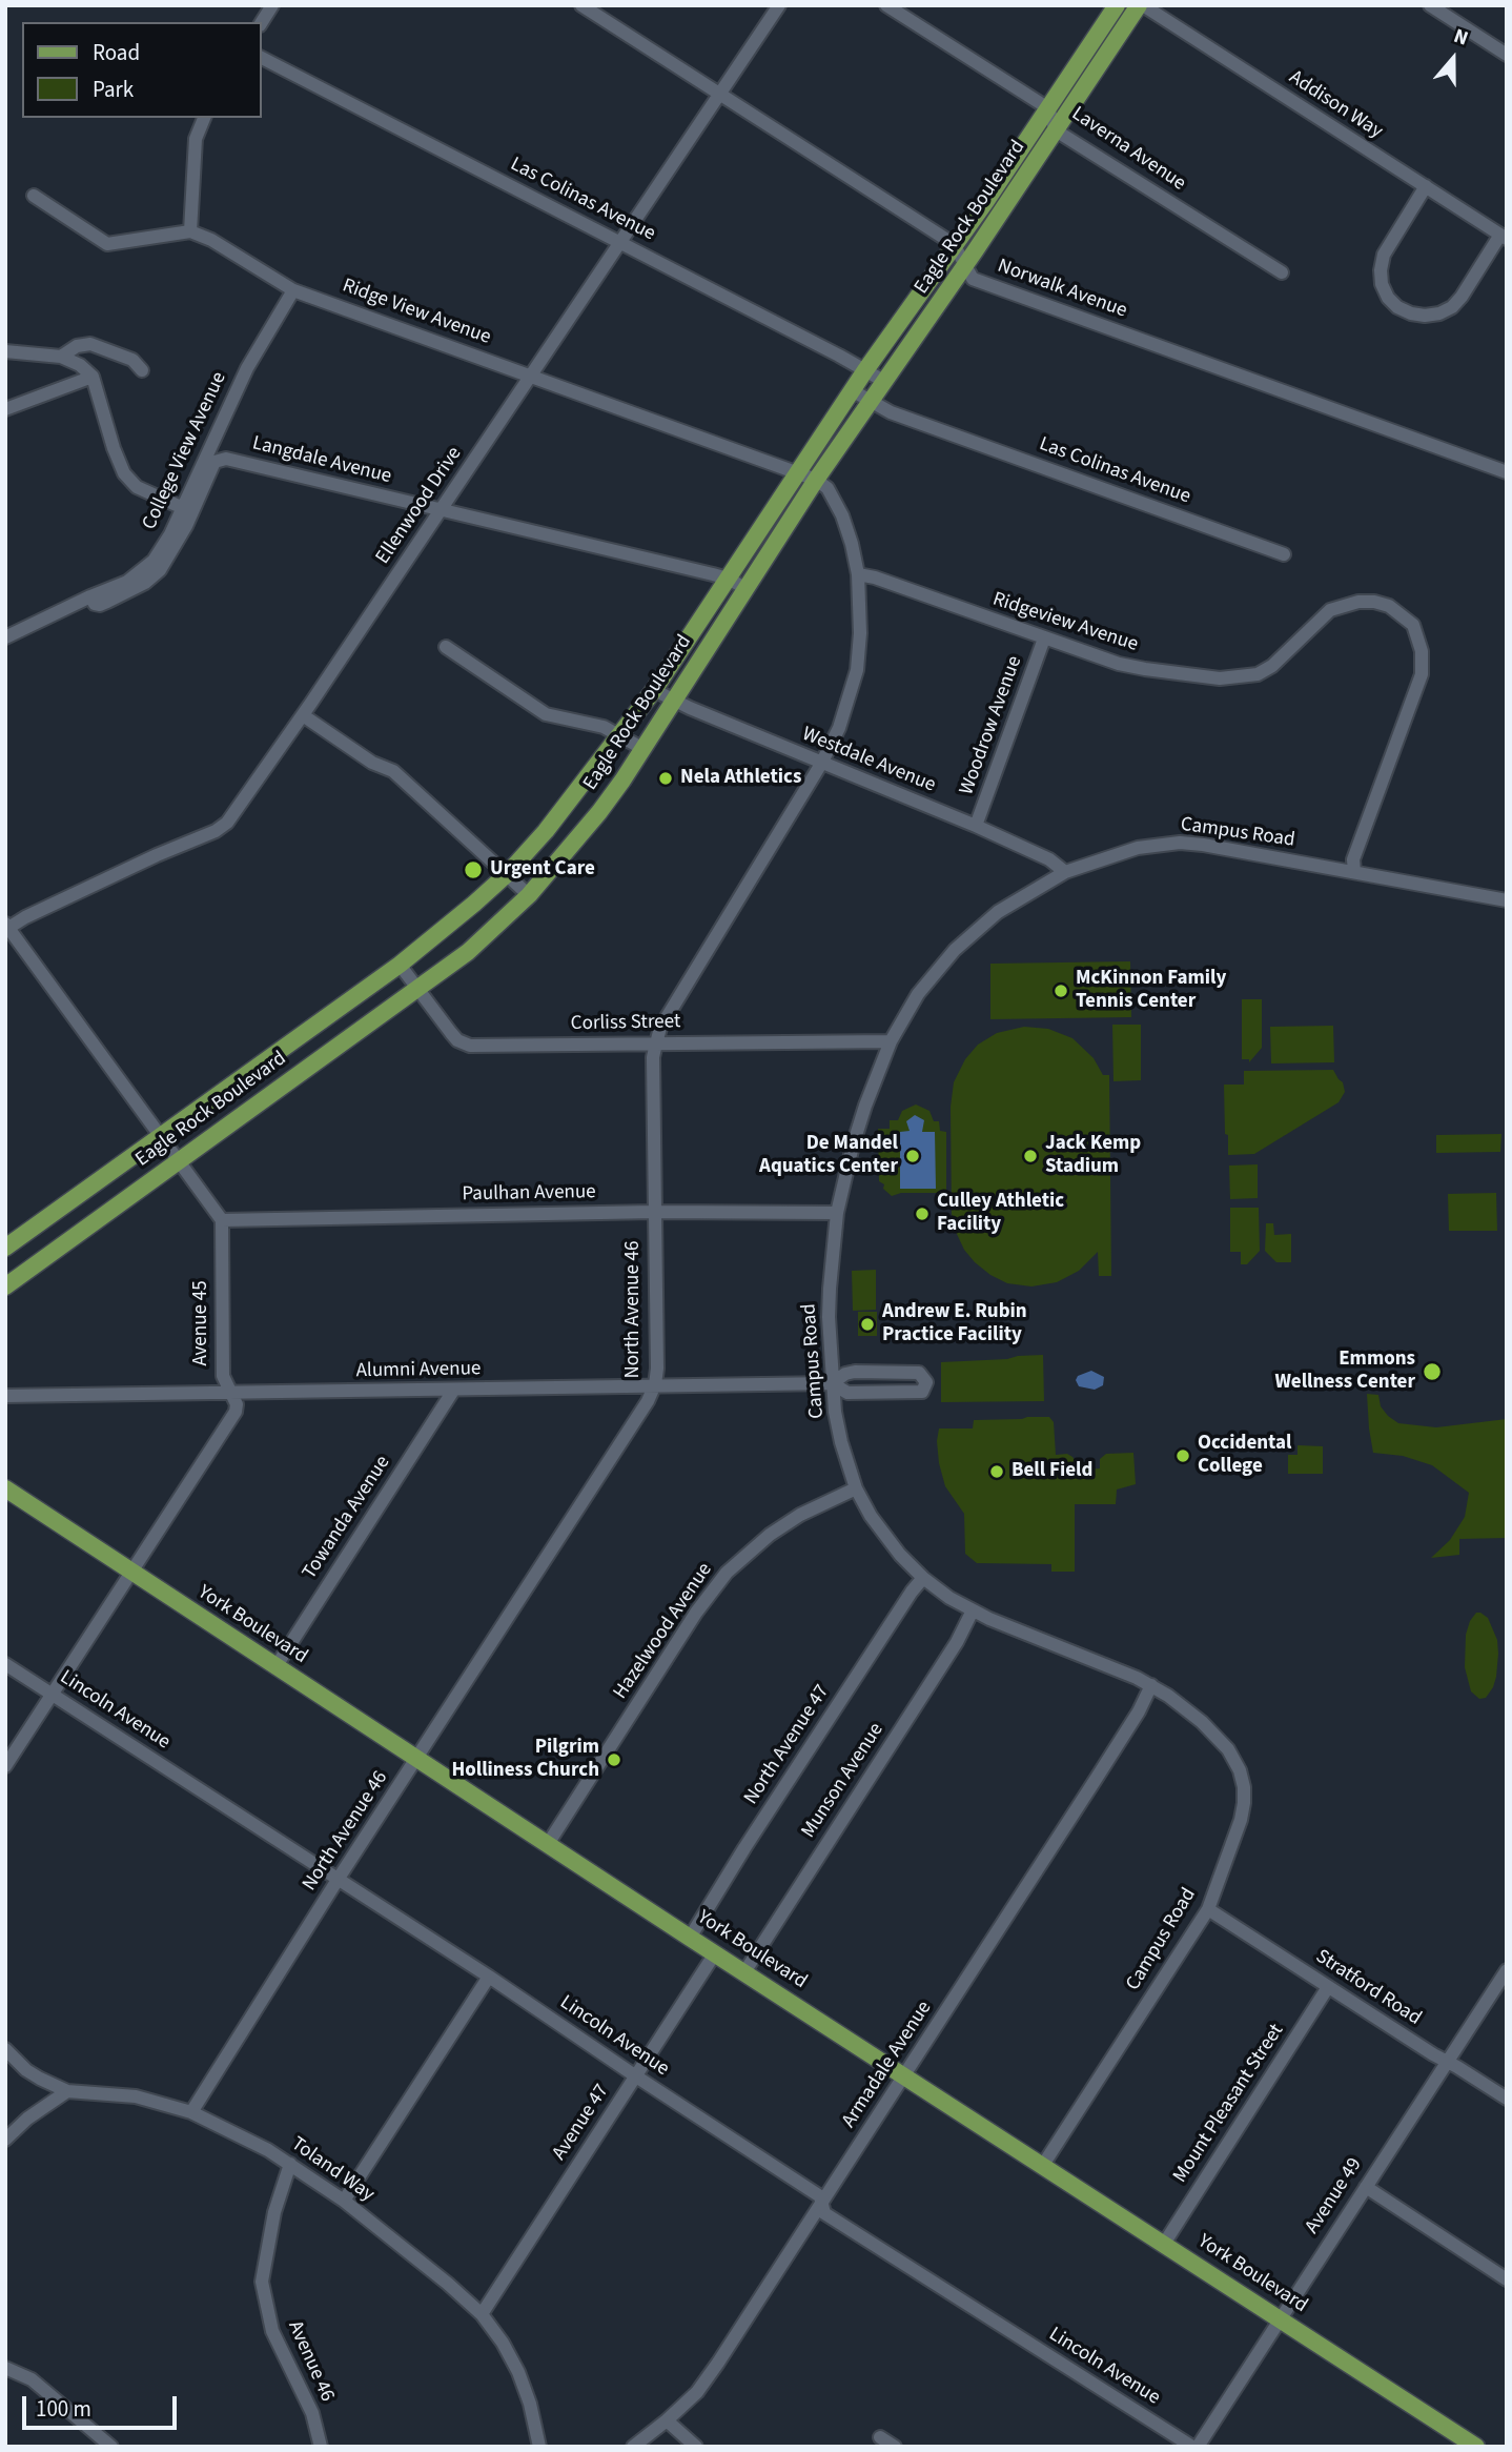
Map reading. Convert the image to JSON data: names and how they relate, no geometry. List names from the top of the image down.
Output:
{
  "streets": {
    "main road": ["Eagle Rock Boulevard", "York Boulevard"],
    "street": [
      "Addison Way",
      "Laverna Avenue",
      "Las Colinas Avenue",
      "Norwalk Avenue",
      "Ridge View Avenue",
      "College View Avenue",
      "Langdale Avenue",
      "Ellenwood Drive",
      "Ridgeview Avenue",
      "Woodrow Avenue",
      "Westdale Avenue",
      "Campus Road",
      "Corliss Street",
      "Paulhan Avenue",
      "North Avenue 46",
      "Avenue 45",
      "Alumni Avenue",
      "Towanda Avenue",
      "Hazelwood Avenue",
      "Lincoln Avenue",
      "North Avenue 47",
      "Munson Avenue",
      "Stratford Road",
      "Armadale Avenue",
      "Mount Pleasant Street",
      "Avenue 47",
      "Toland Way",
      "Avenue 49",
      "Avenue 46"
    ]
  },
  "crossings": [
    ["Addison Way", "Eagle Rock Boulevard"],
    ["Laverna Avenue", "Eagle Rock Boulevard"],
    ["Las Colinas Avenue", "Eagle Rock Boulevard"],
    ["Las Colinas Avenue", "Ellenwood Drive"],
    ["Eagle Rock Boulevard", "Norwalk Avenue"],
    ["Eagle Rock Boulevard", "Ridge View Avenue"],
    ["Eagle Rock Boulevard", "Langdale Avenue"],
    ["Eagle Rock Boulevard", "Westdale Avenue"],
    ["Eagle Rock Boulevard", "Corliss Street"],
    ["Eagle Rock Boulevard", "North Avenue 46"],
    ["Norwalk Avenue", "Ellenwood Drive"],
    ["Ridge View Avenue", "College View Avenue"],
    ["Ridge View Avenue", "Ellenwood Drive"],
    ["College View Avenue", "Langdale Avenue"],
    ["Langdale Avenue", "Ellenwood Drive"],
    ["Ridgeview Avenue", "Woodrow Avenue"],
    ["Ridgeview Avenue", "Campus Road"],
    ["Ridgeview Avenue", "North Avenue 46"],
    ["Woodrow Avenue", "Westdale Avenue"],
    ["Westdale Avenue", "Campus Road"],
    ["Westdale Avenue", "North Avenue 46"],
    ["Campus Road", "Corliss Street"],
    ["Campus Road", "Paulhan Avenue"],
    ["Campus Road", "Alumni Avenue"],
    ["Campus Road", "York Boulevard"],
    ["Campus Road", "Hazelwood Avenue"],
    ["Campus Road", "North Avenue 47"],
    ["Campus Road", "Munson Avenue"],
    ["Campus Road", "Stratford Road"],
    ["Campus Road", "Armadale Avenue"],
    ["Corliss Street", "North Avenue 46"],
    ["Paulhan Avenue", "North Avenue 46"],
    ["Paulhan Avenue", "Avenue 45"],
    ["North Avenue 46", "Alumni Avenue"],
    ["North Avenue 46", "York Boulevard"],
    ["North Avenue 46", "Lincoln Avenue"],
    ["North Avenue 46", "Toland Way"],
    ["Avenue 45", "Alumni Avenue"],
    ["Avenue 45", "York Boulevard"],
    ["Avenue 45", "Lincoln Avenue"],
    ["Alumni Avenue", "Towanda Avenue"],
    ["Towanda Avenue", "York Boulevard"],
    ["York Boulevard", "Hazelwood Avenue"],
    ["York Boulevard", "North Avenue 47"],
    ["York Boulevard", "Munson Avenue"],
    ["York Boulevard", "Armadale Avenue"],
    ["York Boulevard", "Mount Pleasant Street"],
    ["York Boulevard", "Avenue 47"],
    ["York Boulevard", "Avenue 49"],
    ["Lincoln Avenue", "Armadale Avenue"],
    ["Lincoln Avenue", "Avenue 47"],
    ["Lincoln Avenue", "Avenue 49"],
    ["Stratford Road", "Mount Pleasant Street"],
    ["Stratford Road", "Avenue 49"],
    ["Avenue 47", "Toland Way"],
    ["Toland Way", "Avenue 46"]
  ],
  "places": [
    "Nela Athletics",
    "Urgent Care",
    "McKinnon Family Tennis Center",
    "De Mandel Aquatics Center",
    "Jack Kemp Stadium",
    "Culley Athletic Facility",
    "Andrew E. Rubin Practice Facility",
    "Emmons Wellness Center",
    "Occidental College",
    "Bell Field",
    "Pilgrim Holliness Church"
  ],
  "legend": ["Road", "Park"],
  "scale_bar": "100 m",
  "north": "top"
}
